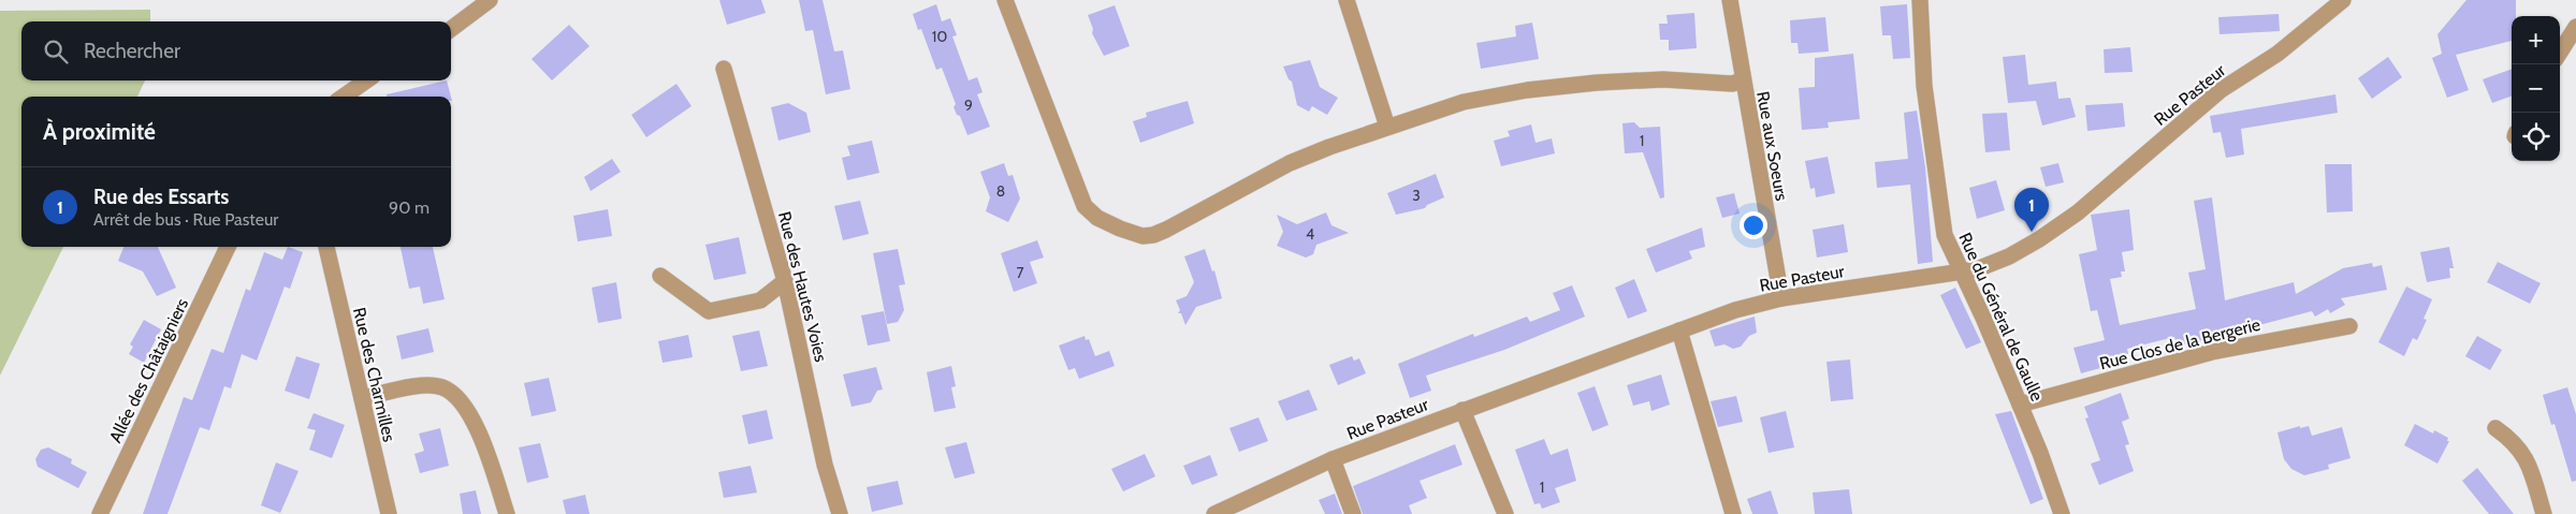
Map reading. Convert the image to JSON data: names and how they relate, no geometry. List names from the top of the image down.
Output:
{
  "streets": {
    "street": [
      "Rue Pasteur",
      "Rue aux Soeurs",
      "Rue des Hautes Voies",
      "Rue du Général de Gaulle",
      "Rue Clos de la Bergerie",
      "Allée des Châtaigniers",
      "Rue des Charmilles"
    ]
  },
  "crossings": [
    ["Rue Pasteur", "Rue aux Soeurs"],
    ["Rue Pasteur", "Rue du Général de Gaulle"],
    ["Rue du Général de Gaulle", "Rue Clos de la Bergerie"]
  ],
  "house_numbers": [
    "10",
    "9",
    "1",
    "8",
    "3",
    "4",
    "7",
    "1"
  ],
  "page": {
    "map_buttons": ["+", "−"],
    "search": "Rechercher",
    "heading": "À proximité",
    "list": [
      {
        "mark": "1",
        "name": "Rue des Essarts",
        "note": "Arrêt de bus · Rue Pasteur",
        "value": "90 m"
      }
    ],
    "pins": "1"
  }
}
